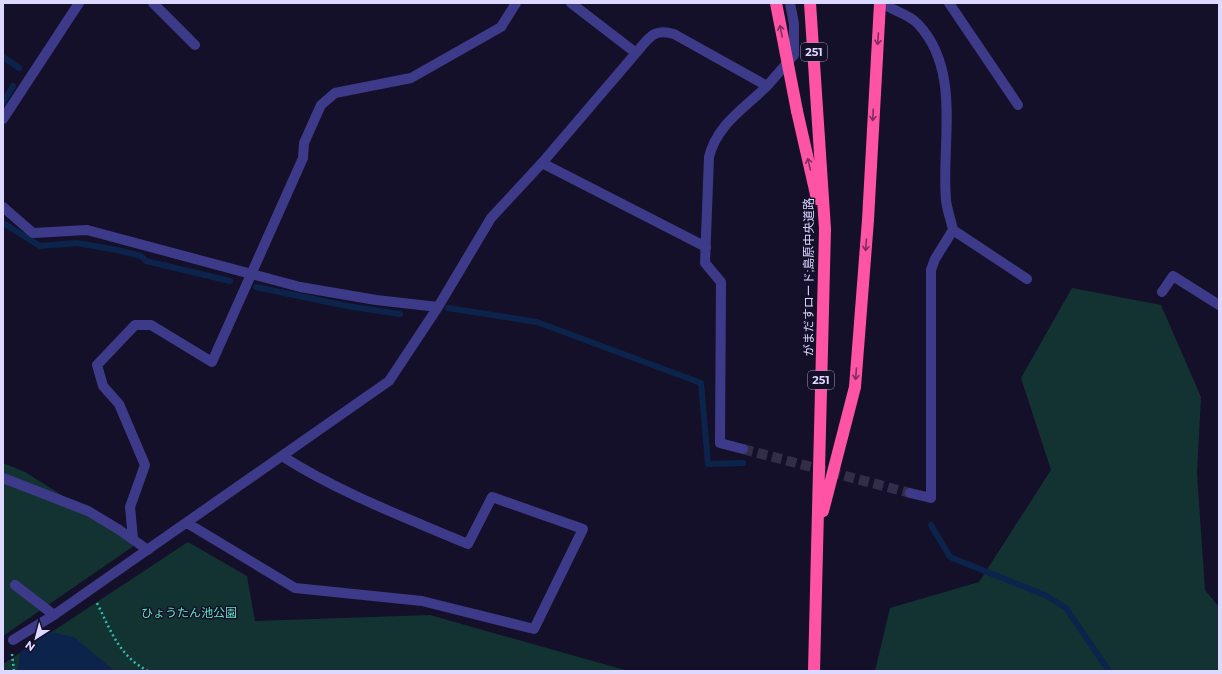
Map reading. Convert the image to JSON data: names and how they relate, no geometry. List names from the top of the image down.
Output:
{
  "streets": {
    "highway": ["251", "がまだすロード;島原中央道路"]
  },
  "parks": ["ひょうたん池公園"],
  "north": "bottom left"
}
